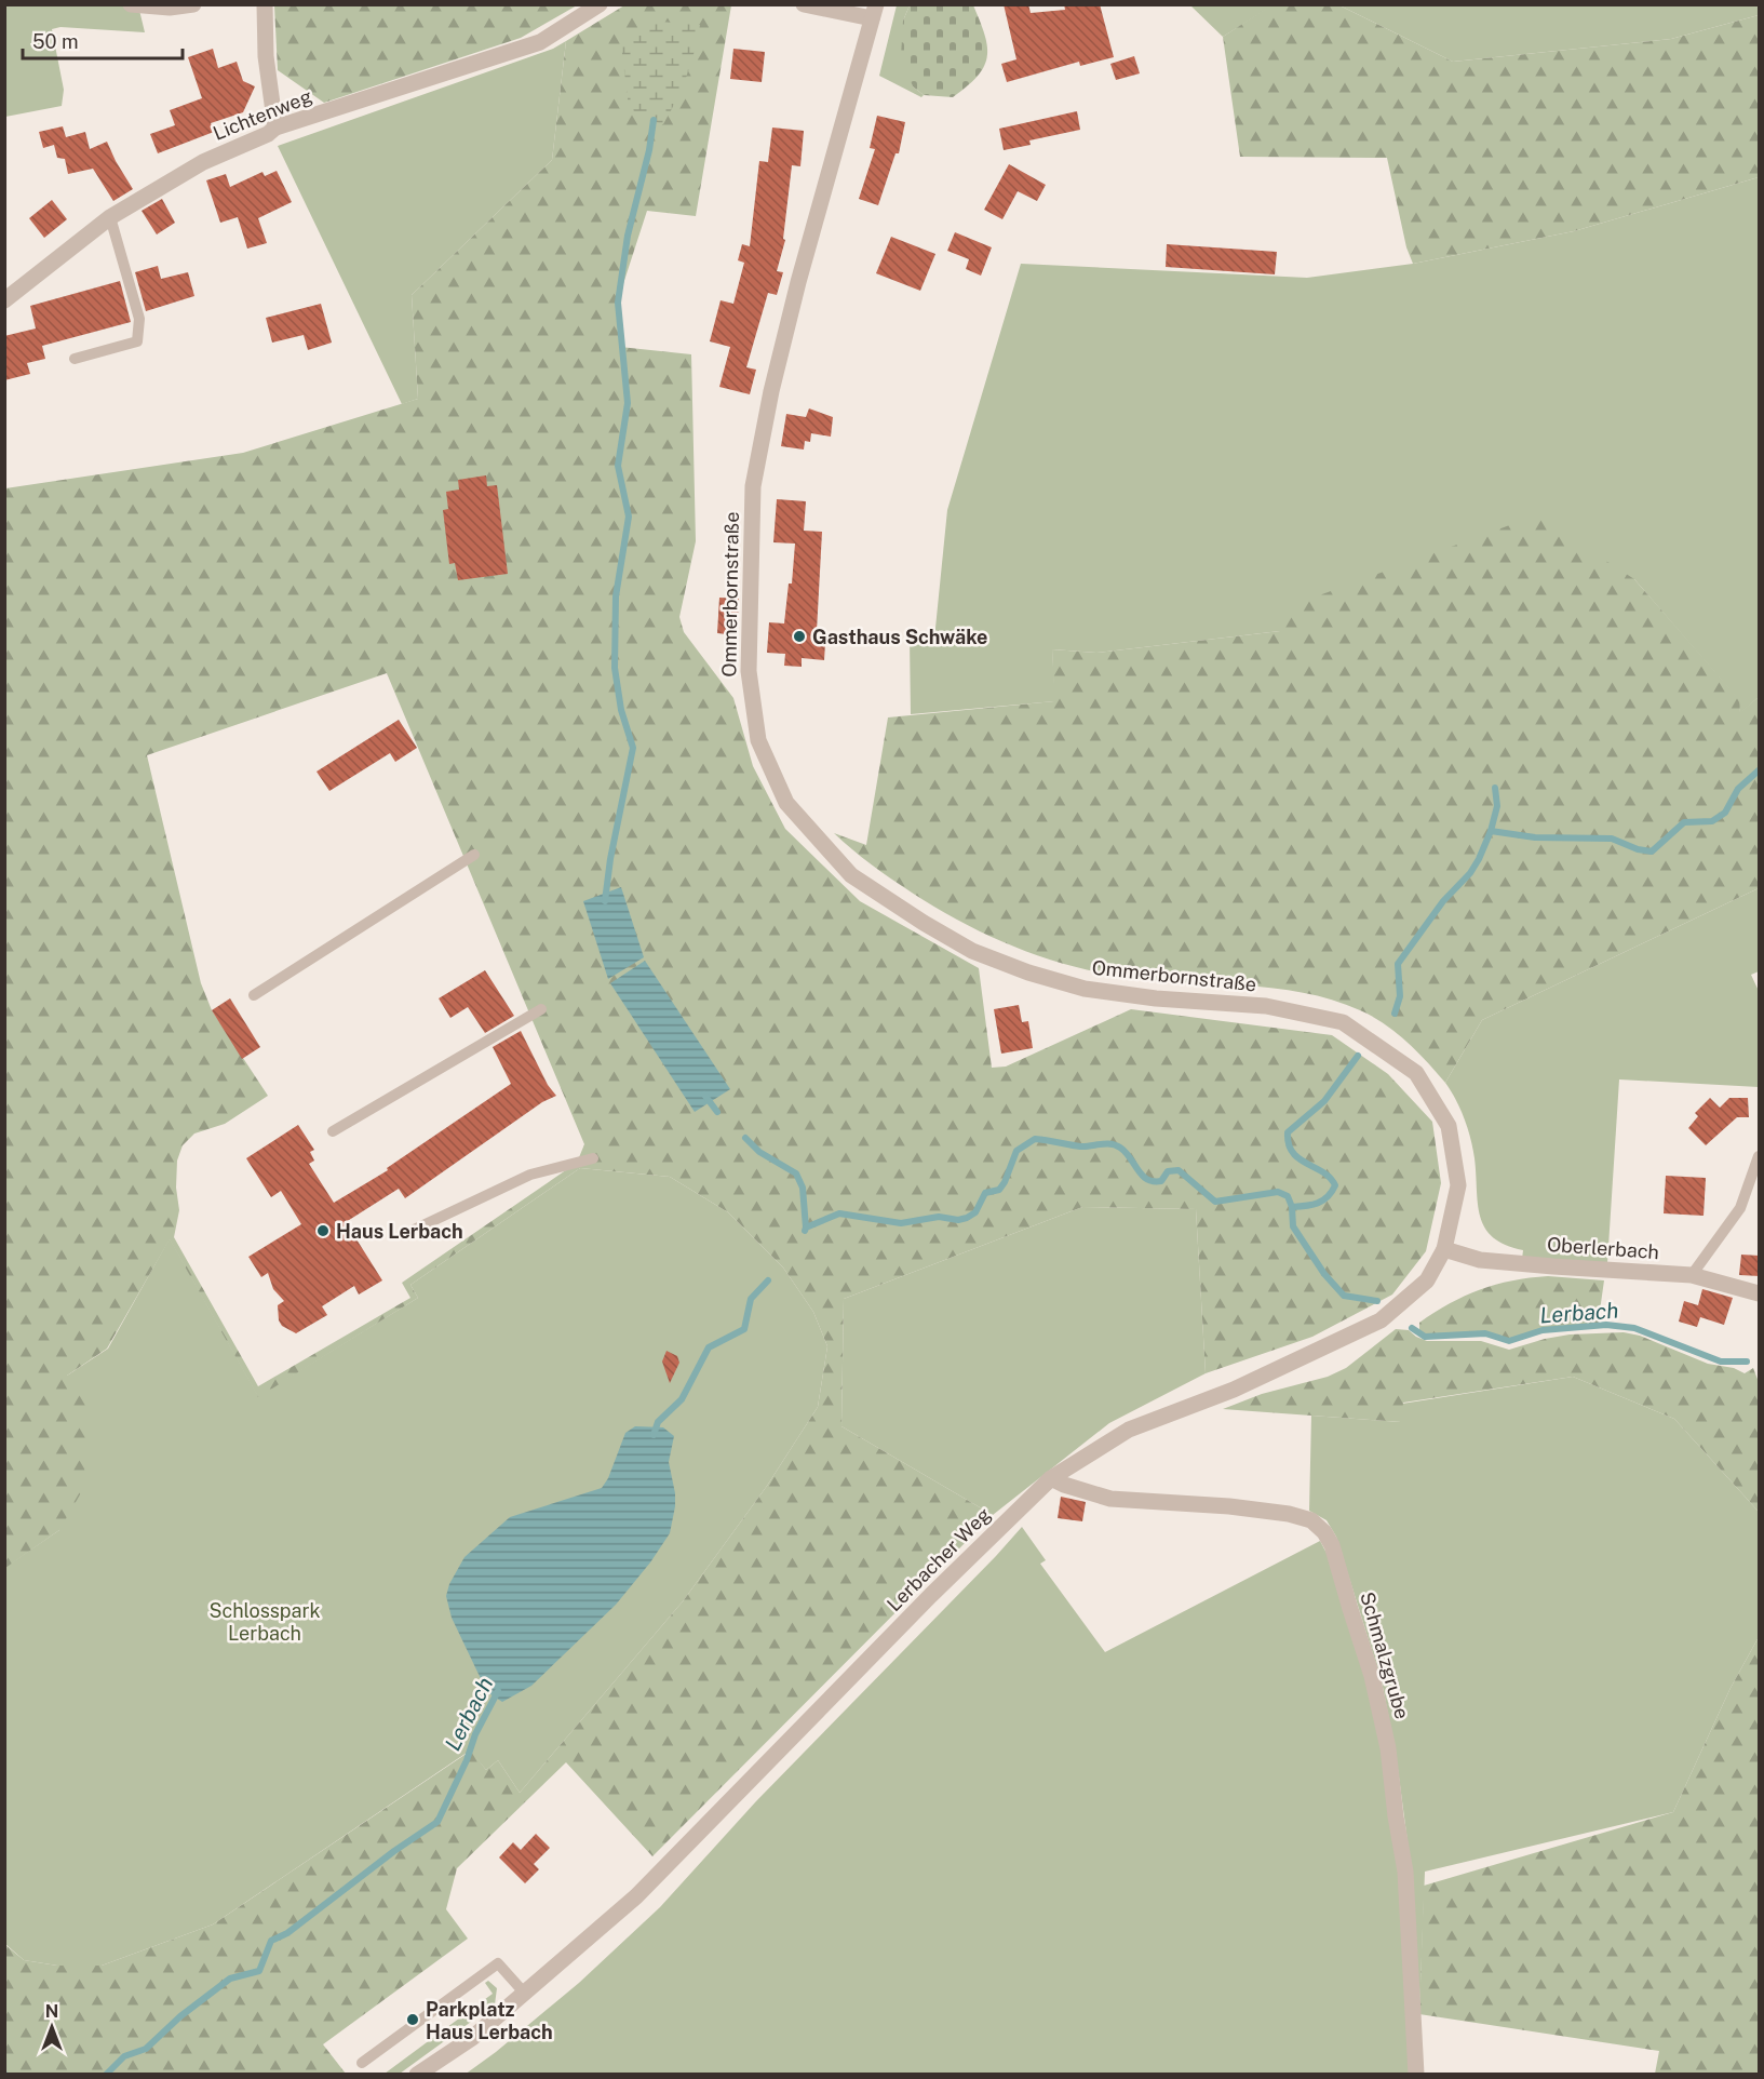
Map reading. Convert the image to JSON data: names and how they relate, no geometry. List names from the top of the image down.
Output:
{
  "streets": {
    "street": [
      "Lichtenweg",
      "Ommerbornstraße",
      "Oberlerbach",
      "Lerbacher Weg",
      "Schmalzgrube"
    ]
  },
  "crossings": [
    ["Ommerbornstraße", "Oberlerbach"],
    ["Ommerbornstraße", "Lerbacher Weg"],
    ["Oberlerbach", "Lerbacher Weg"],
    ["Lerbacher Weg", "Schmalzgrube"]
  ],
  "water": ["Lerbach"],
  "parks": ["Schlosspark Lerbach"],
  "places": ["Gasthaus Schwäke", "Haus Lerbach", "Parkplatz Haus Lerbach"],
  "scale_bar": "50 m",
  "north": "top"
}
